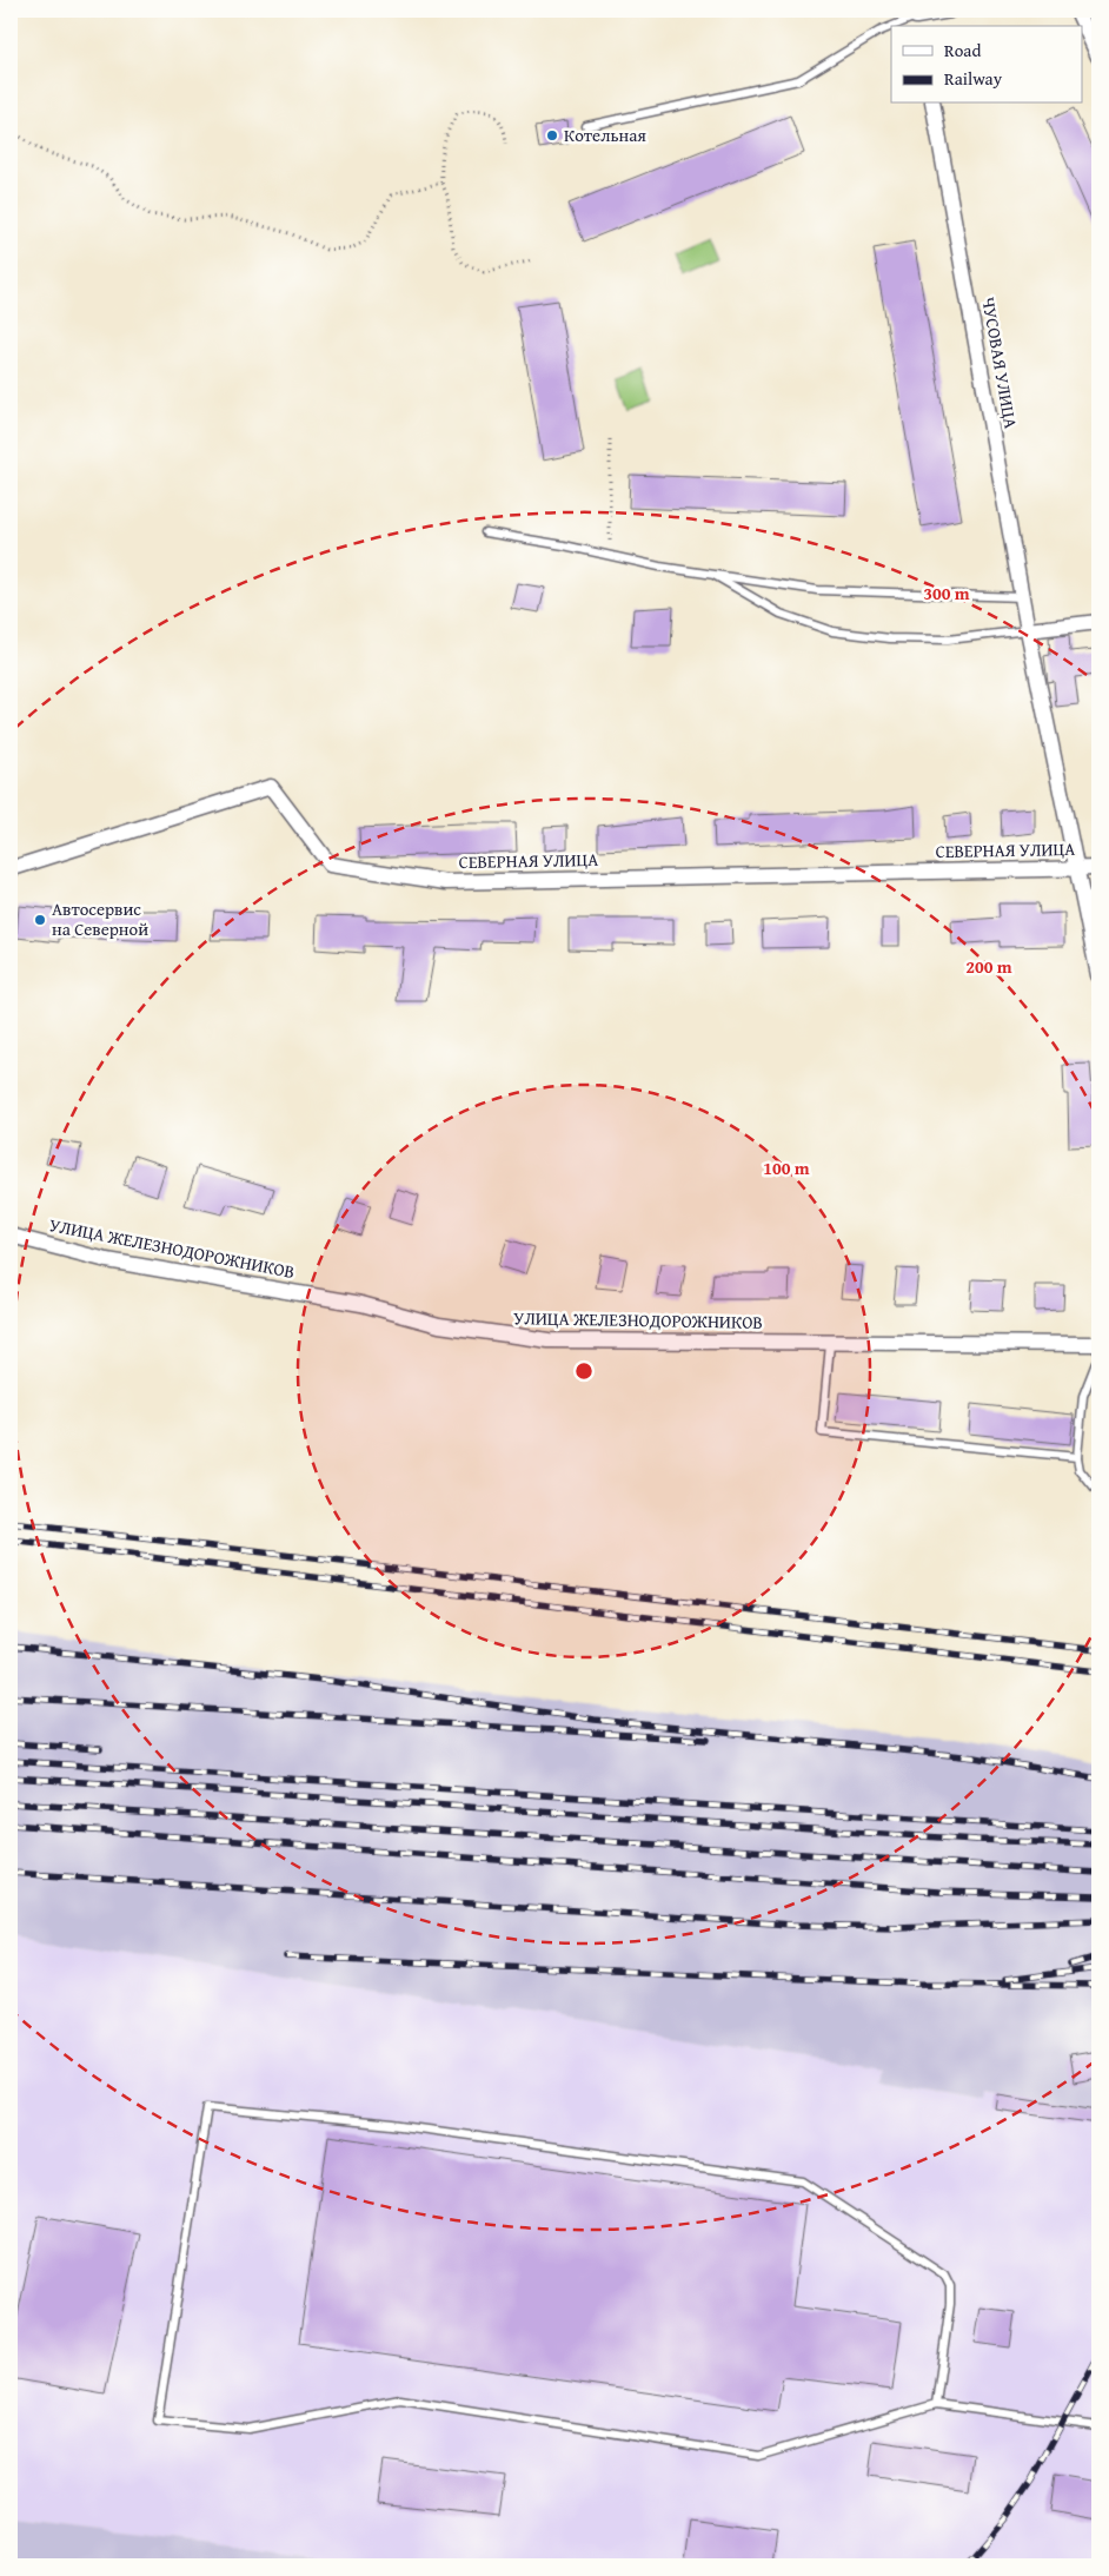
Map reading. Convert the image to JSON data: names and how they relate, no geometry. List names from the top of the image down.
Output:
{
  "streets": {
    "street": ["ЧУСОВАЯ УЛИЦА", "СЕВЕРНАЯ УЛИЦА", "УЛИЦА ЖЕЛЕЗНОДОРОЖНИКОВ"]
  },
  "crossings": [
    ["ЧУСОВАЯ УЛИЦА", "СЕВЕРНАЯ УЛИЦА"]
  ],
  "places": ["Котельная", "Автосервис на Северной"],
  "legend": ["Road", "Railway"],
  "rings": ["300 m", "200 m", "100 m"]
}
